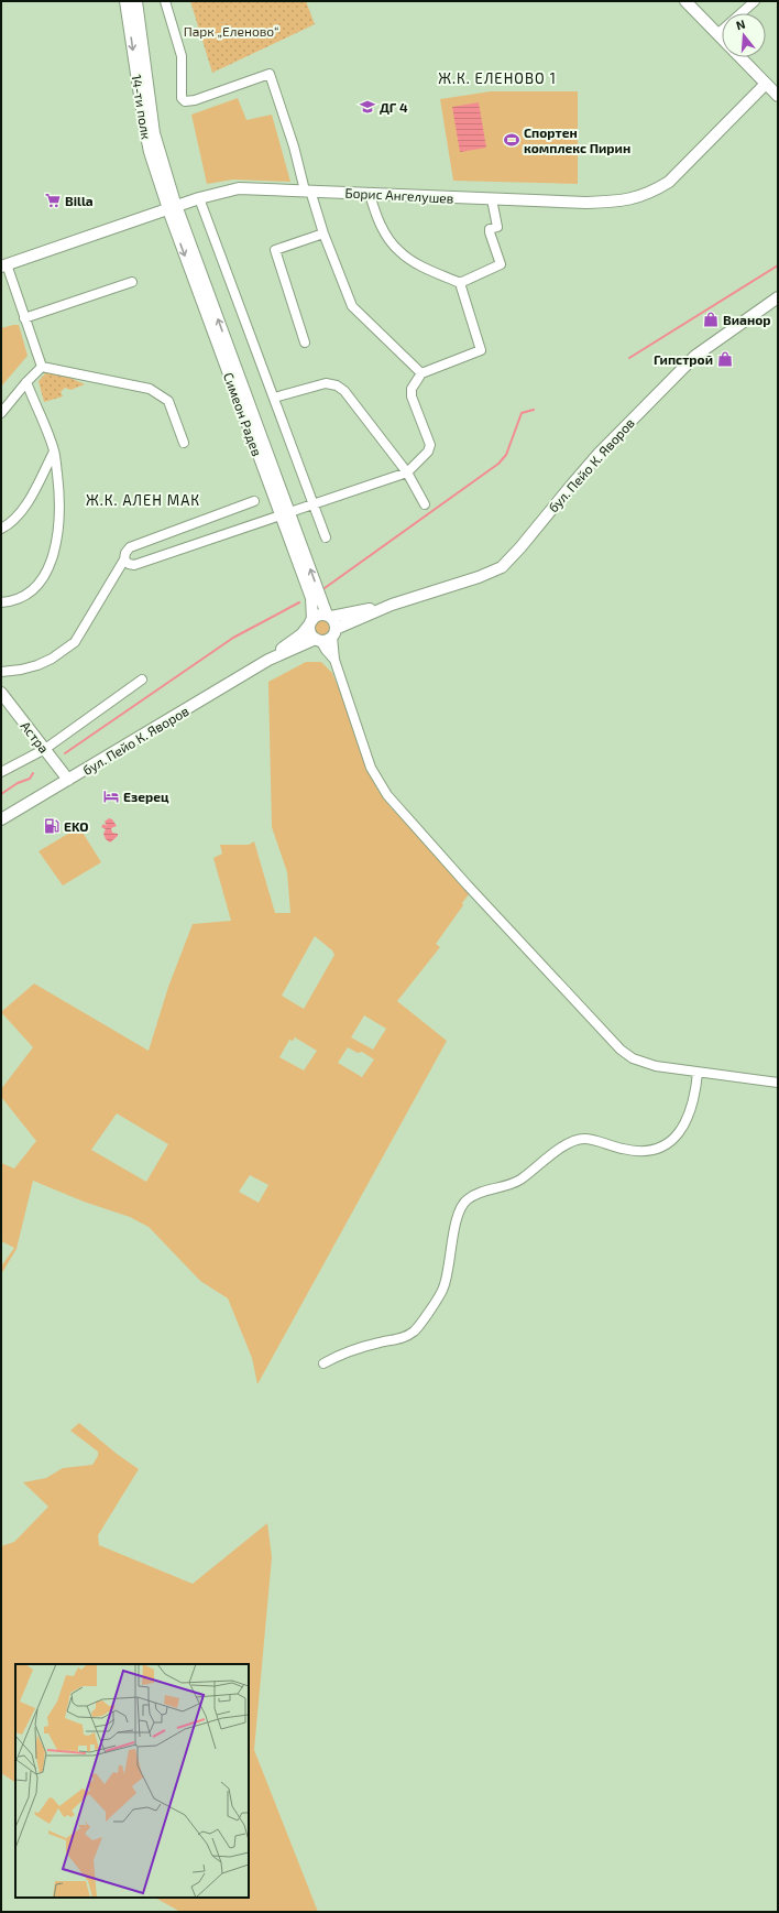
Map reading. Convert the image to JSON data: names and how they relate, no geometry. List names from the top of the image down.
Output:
{
  "streets": {
    "street": [
      "14-ти полк",
      "Борис Ангелушев",
      "Симеон Радев",
      "бул. Пейо К. Яворов",
      "Астра"
    ]
  },
  "crossings": [
    ["14-ти полк", "Борис Ангелушев"],
    ["14-ти полк", "Симеон Радев"],
    ["Борис Ангелушев", "Симеон Радев"],
    ["Симеон Радев", "бул. Пейо К. Яворов"],
    ["бул. Пейо К. Яворов", "Астра"]
  ],
  "districts": ["Ж.К. ЕЛЕНОВО 1", "Ж.К. АЛЕН МАК"],
  "parks": ["Парк „Еленово“"],
  "places": {
    "school or university": ["ДГ 4"],
    "sports": ["Спортен комплекс Пирин"],
    "supermarket": ["Billa"],
    "shop": ["Вианор", "Гипстрой"],
    "hotel": ["Езерец"],
    "fuel station": ["EKO"]
  },
  "north": "top"
}
